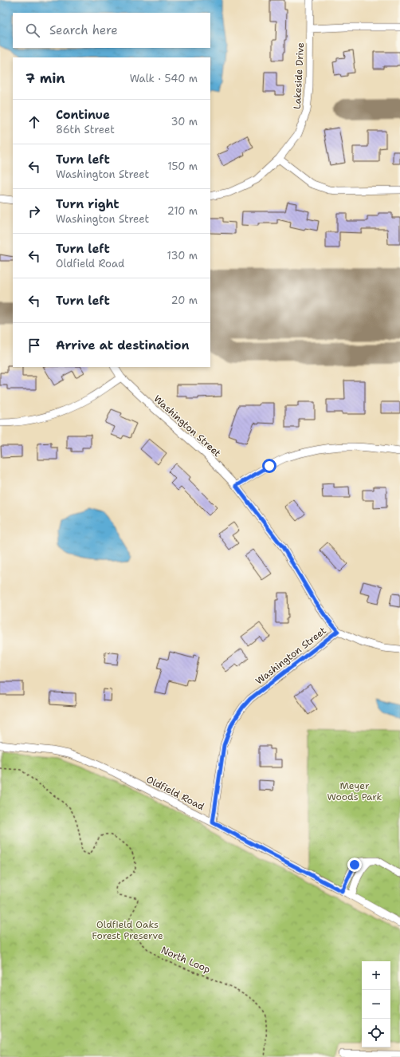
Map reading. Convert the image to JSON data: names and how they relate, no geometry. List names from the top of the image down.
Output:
{
  "streets": {
    "street": ["Lakeside Drive", "Washington Street", "Oldfield Road"],
    "path": ["North Loop"]
  },
  "crossings": [
    ["Washington Street", "Oldfield Road"]
  ],
  "parks": ["Meyer Woods Park", "Oldfield Oaks Forest Preserve"],
  "page": {
    "search": "Search here",
    "heading": ["7 min", "Walk · 540 m"],
    "list": [
      ["Continue", "86th Street", "30 m"],
      ["Turn left", "Washington Street", "150 m"],
      ["Turn right", "Washington Street", "210 m"],
      ["Turn left", "Oldfield Road", "130 m"],
      ["Turn left", "20 m"],
      "Arrive at destination"
    ],
    "map_buttons": ["+", "−"]
  }
}
